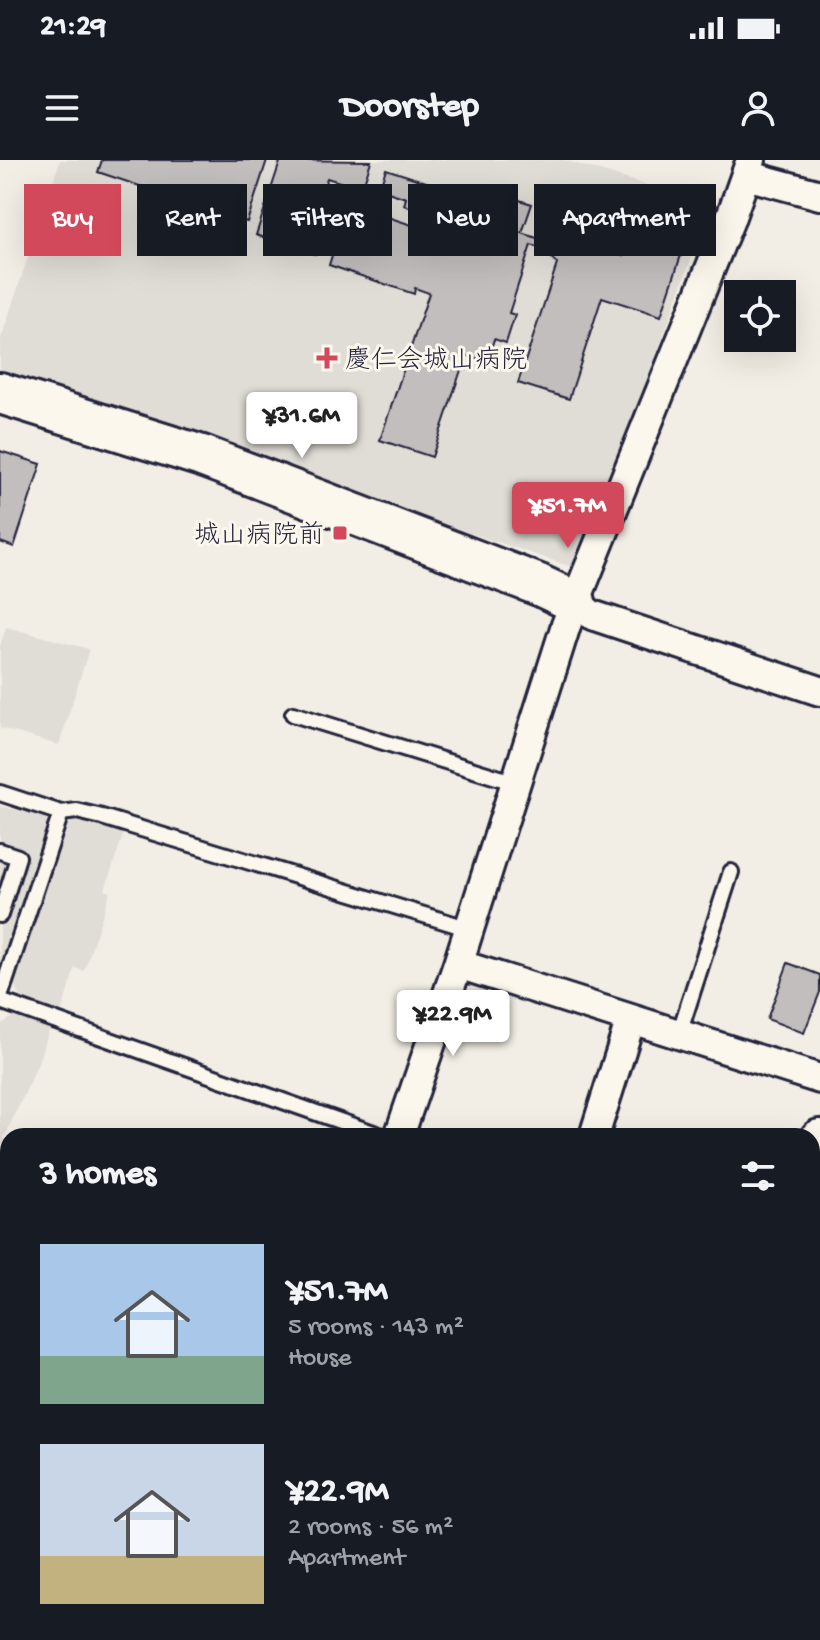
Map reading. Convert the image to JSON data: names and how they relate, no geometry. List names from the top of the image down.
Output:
{
  "places": {
    "health": ["慶仁会城山病院"],
    "transit": ["城山病院前"]
  },
  "page": {
    "status": "21:29",
    "header": "Doorstep",
    "chip": [
      "Buy",
      "Rent",
      "Filters",
      "New",
      "Apartment"
    ],
    "price": ["¥31.6M", "¥51.7M", "¥22.9M"],
    "heading": "3 homes",
    "list": [
      {
        "name": "¥51.7M",
        "note": "5 rooms · 143 m² · House"
      },
      {
        "name": "¥22.9M",
        "note": "2 rooms · 56 m² · Apartment"
      }
    ]
  }
}
